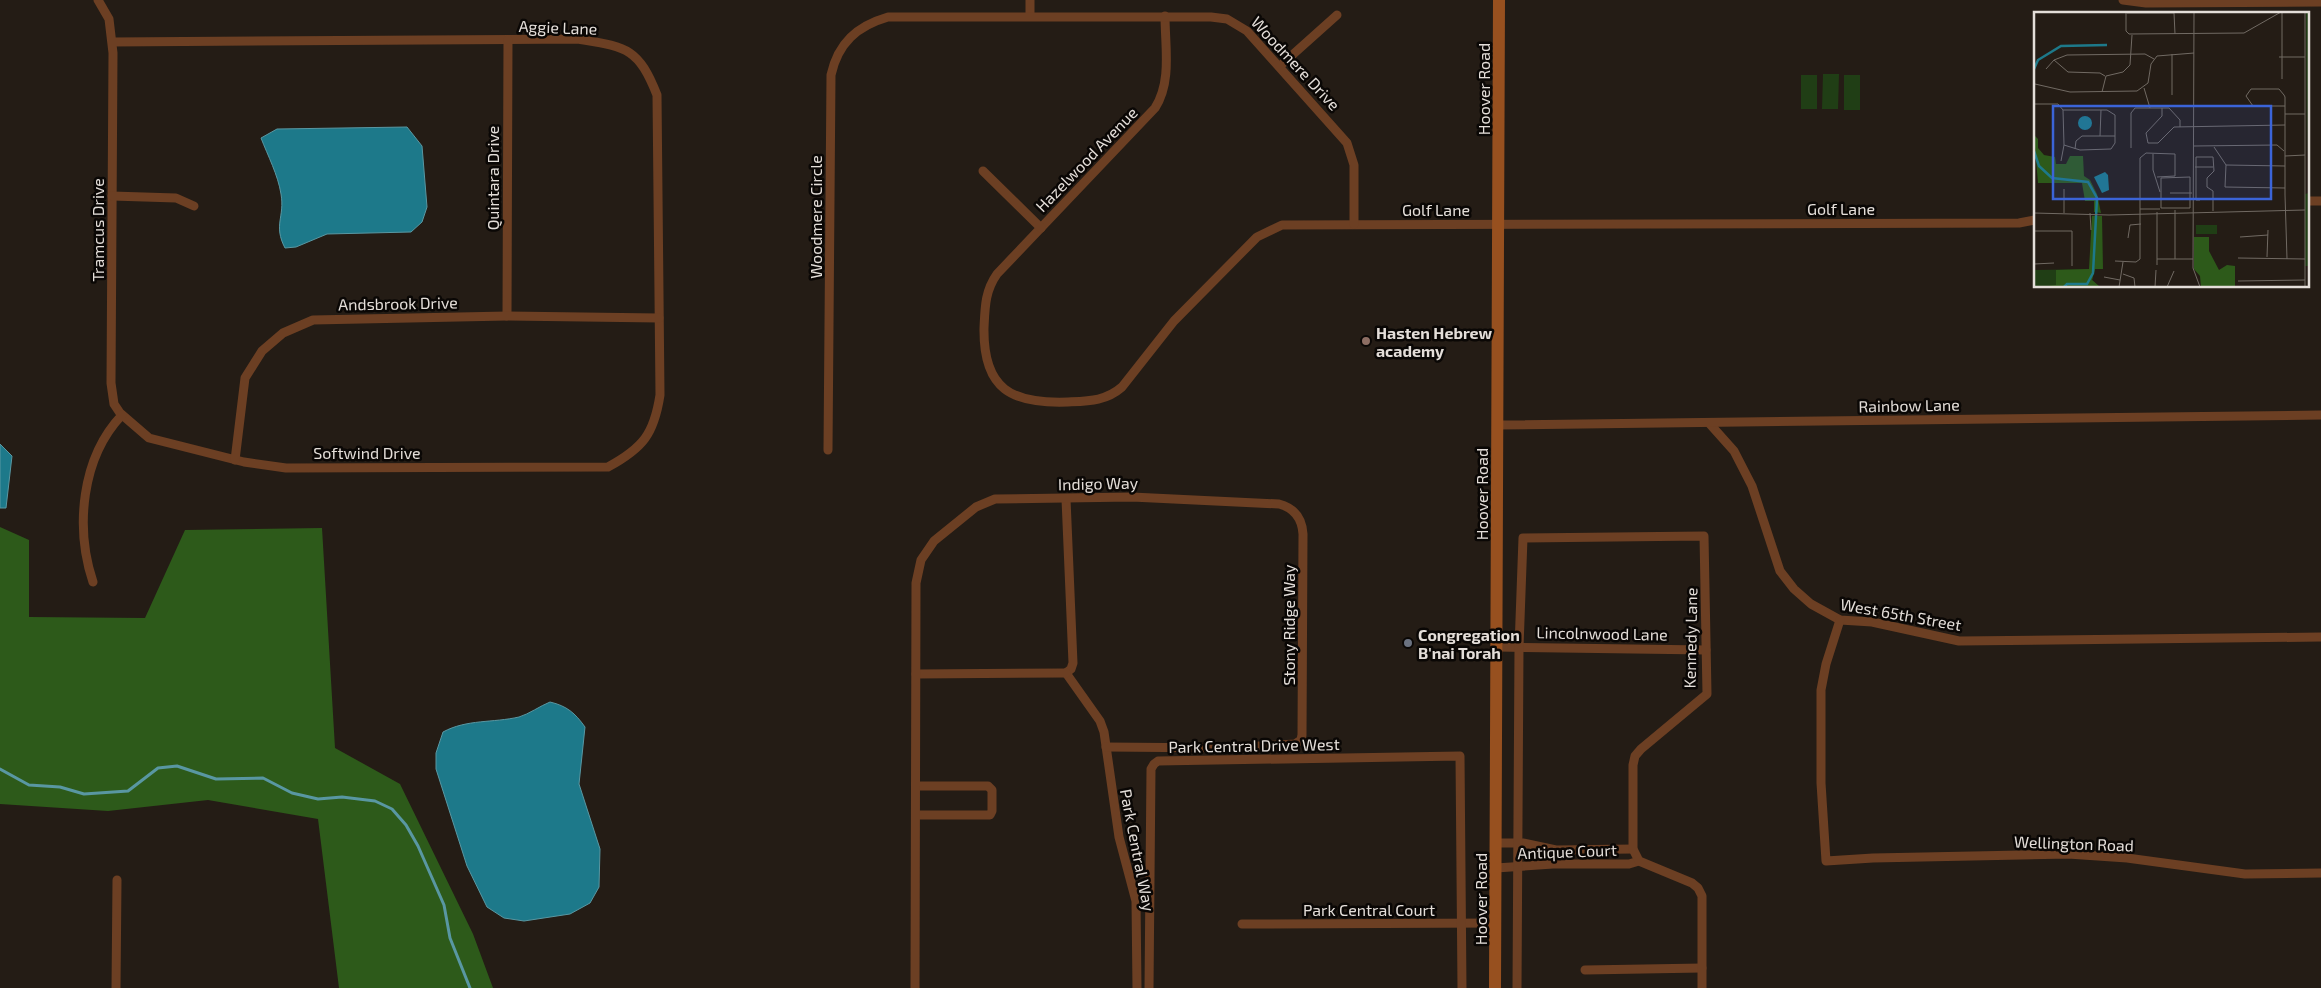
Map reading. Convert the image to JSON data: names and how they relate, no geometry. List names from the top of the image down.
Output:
{
  "streets": {
    "street": [
      "Aggie Lane",
      "Woodmere Drive",
      "Hoover Road",
      "Hazelwood Avenue",
      "Quintara Drive",
      "Golf Lane",
      "Woodmere Circle",
      "Tramcus Drive",
      "Andsbrook Drive",
      "Rainbow Lane",
      "Softwind Drive",
      "Indigo Way",
      "West 65th Street",
      "Stony Ridge Way",
      "Lincolnwood Lane",
      "Kennedy Lane",
      "Park Central Drive West",
      "Wellington Road",
      "Park Central Way",
      "Antique Court",
      "Park Central Court"
    ]
  },
  "crossings": [
    ["Aggie Lane", "Quintara Drive"],
    ["Aggie Lane", "Tramcus Drive"],
    ["Aggie Lane", "Andsbrook Drive"],
    ["Aggie Lane", "Softwind Drive"],
    ["Woodmere Drive", "Hazelwood Avenue"],
    ["Woodmere Drive", "Golf Lane"],
    ["Woodmere Drive", "Woodmere Circle"],
    ["Hoover Road", "Golf Lane"],
    ["Hoover Road", "Rainbow Lane"],
    ["Hoover Road", "Lincolnwood Lane"],
    ["Hoover Road", "Antique Court"],
    ["Hoover Road", "Park Central Court"],
    ["Hazelwood Avenue", "Golf Lane"],
    ["Quintara Drive", "Andsbrook Drive"],
    ["Tramcus Drive", "Softwind Drive"],
    ["Andsbrook Drive", "Softwind Drive"],
    ["Rainbow Lane", "West 65th Street"],
    ["Indigo Way", "Stony Ridge Way"],
    ["West 65th Street", "Wellington Road"],
    ["Stony Ridge Way", "Park Central Way"],
    ["Lincolnwood Lane", "Kennedy Lane"],
    ["Kennedy Lane", "Antique Court"],
    ["Park Central Drive West", "Park Central Court"]
  ],
  "places": ["Hasten Hebrew academy", "Congregation B'nai Torah"]
}
